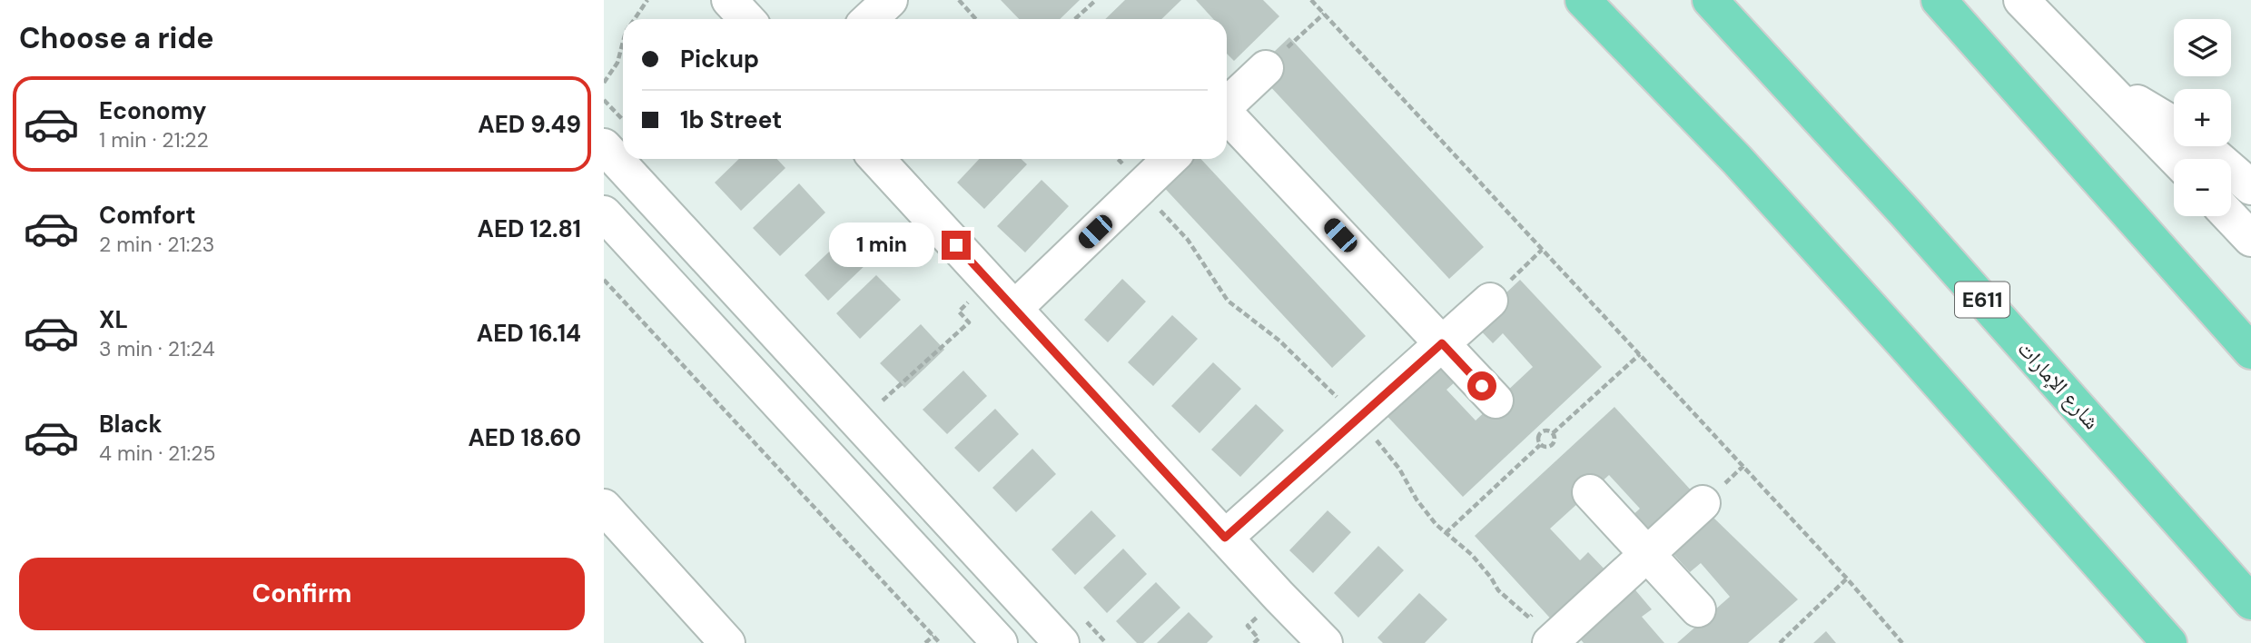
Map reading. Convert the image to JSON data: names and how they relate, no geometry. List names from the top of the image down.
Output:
{
  "streets": {
    "highway": ["E611", "شارع الإمارات"]
  },
  "page": {
    "heading": "Choose a ride",
    "map_buttons": ["+", "−"],
    "banner": ["Pickup", "1b Street"],
    "list": [
      {
        "name": "Economy",
        "note": "1 min · 21:22",
        "value": "AED 9.49"
      },
      {
        "name": "Comfort",
        "note": "2 min · 21:23",
        "value": "AED 12.81"
      },
      {
        "name": "XL",
        "note": "3 min · 21:24",
        "value": "AED 16.14"
      },
      {
        "name": "Black",
        "note": "4 min · 21:25",
        "value": "AED 18.60"
      }
    ],
    "bubble": "1 min",
    "buttons": "Confirm"
  }
}
